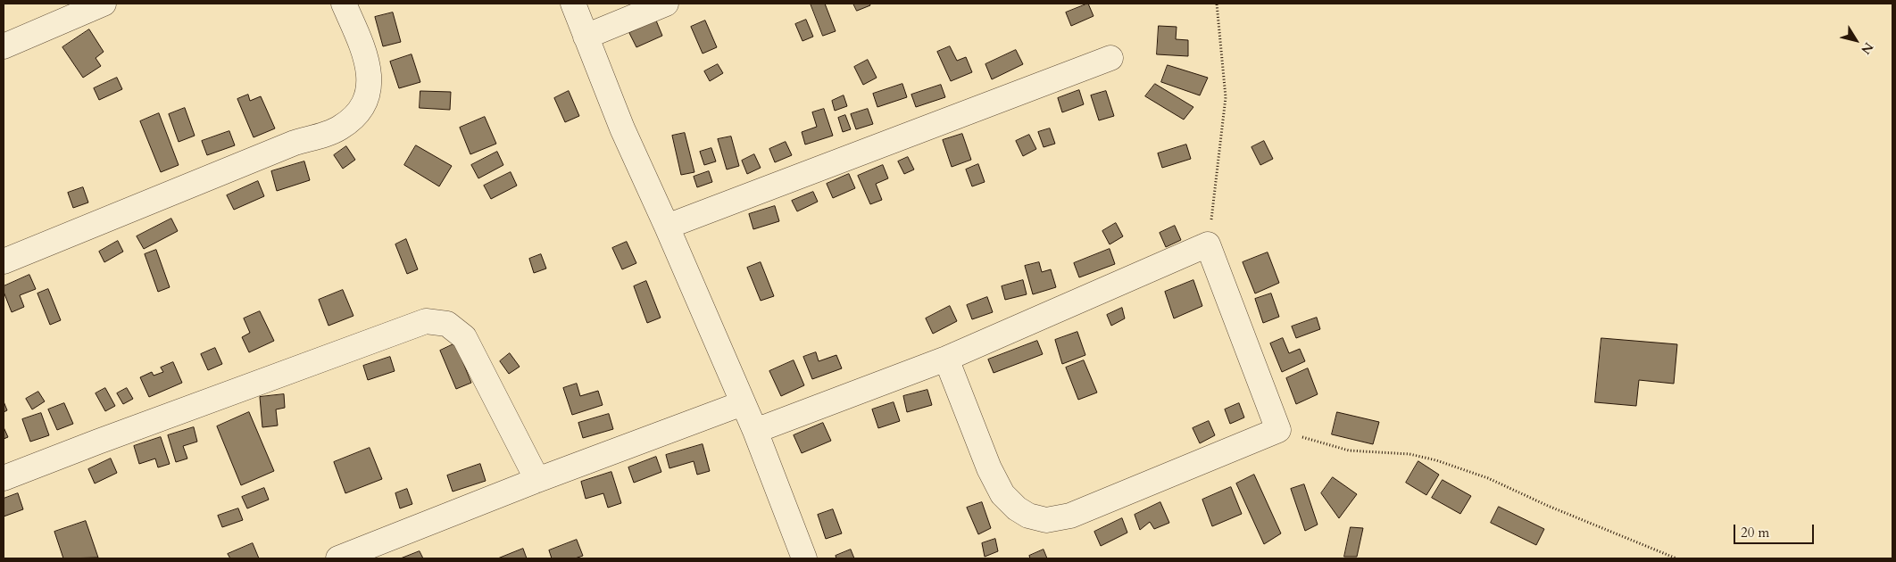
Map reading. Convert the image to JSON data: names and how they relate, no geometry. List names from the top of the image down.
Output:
{
  "scale_bar": "20 m",
  "north": "bottom right"
}
